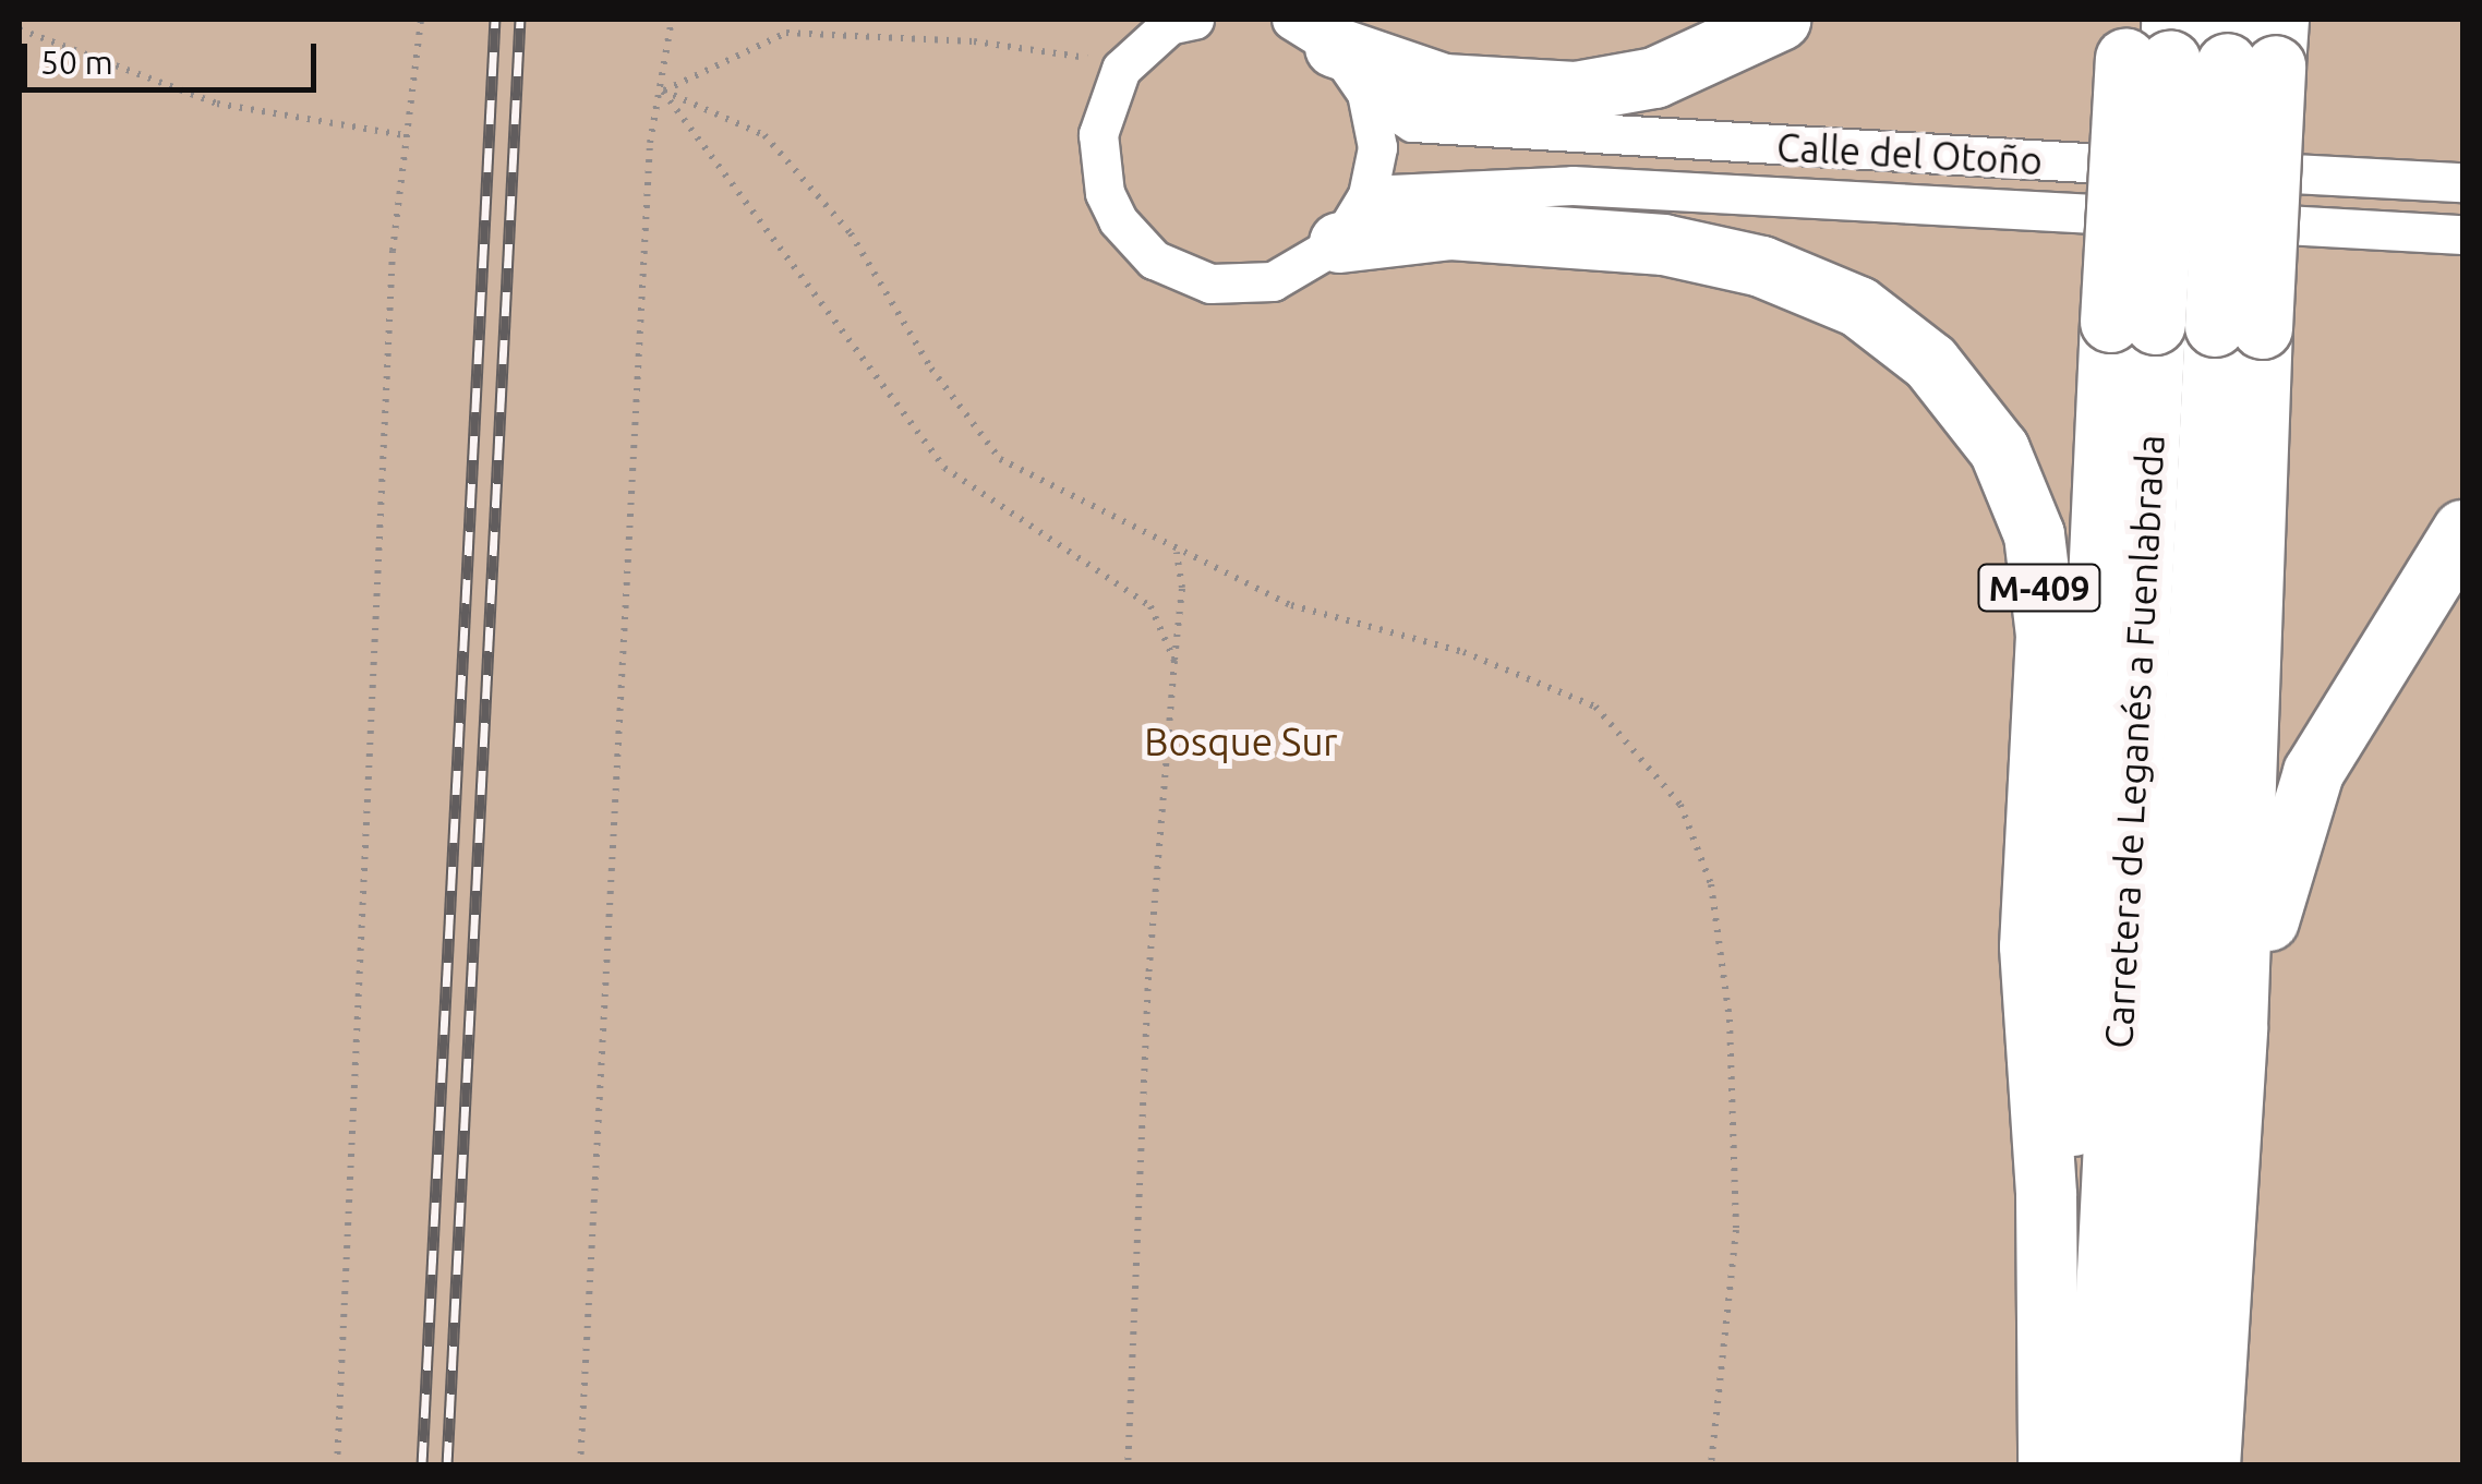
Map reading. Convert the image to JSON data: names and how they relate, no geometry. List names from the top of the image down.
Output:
{
  "streets": {
    "highway": ["M-409", "Carretera de Leganés a Fuenlabrada"],
    "street": ["Calle del Otoño"]
  },
  "crossings": [
    ["Calle del Otoño", "M-409"],
    ["M-409", "Carretera de Leganés a Fuenlabrada"]
  ],
  "parks": ["Bosque Sur"],
  "scale_bar": "50 m"
}
